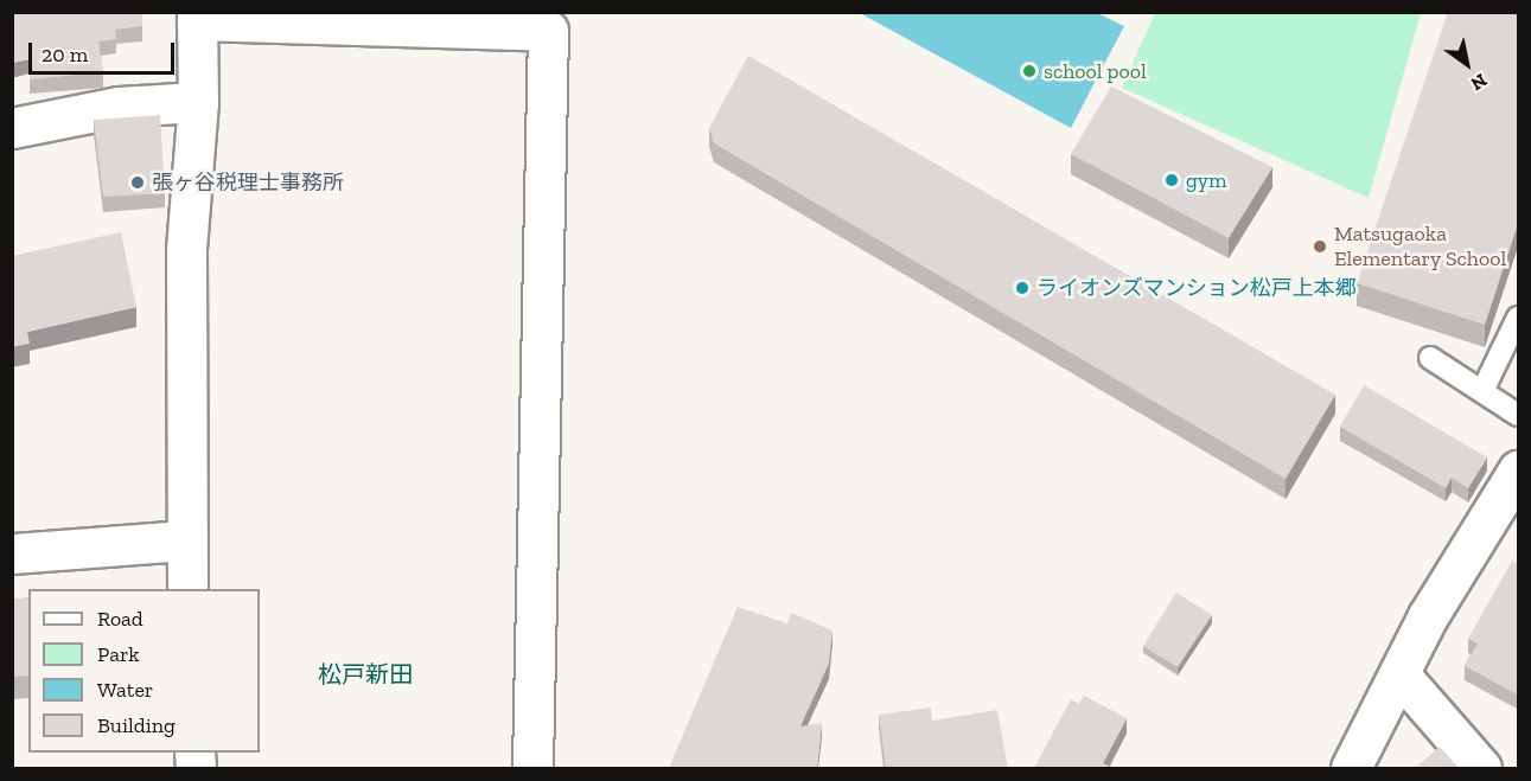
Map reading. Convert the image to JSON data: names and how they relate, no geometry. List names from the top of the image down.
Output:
{
  "districts": ["松戸新田"],
  "places": [
    "school pool",
    "gym",
    "張ヶ谷税理士事務所",
    "Matsugaoka Elementary School",
    "ライオンズマンション松戸上本郷"
  ],
  "legend": [
    "Road",
    "Park",
    "Water",
    "Building"
  ],
  "scale_bar": "20 m",
  "north": "bottom right"
}
